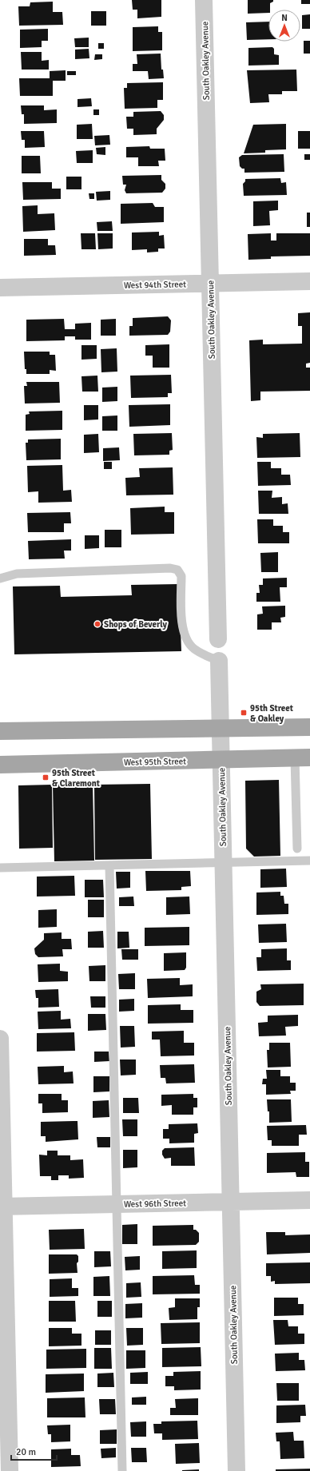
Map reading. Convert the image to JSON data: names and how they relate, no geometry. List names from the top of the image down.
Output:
{
  "streets": {
    "main road": ["West 95th Street"],
    "street": ["South Oakley Avenue", "West 94th Street", "West 96th Street"]
  },
  "crossings": [
    ["South Oakley Avenue", "West 94th Street"],
    ["South Oakley Avenue", "West 95th Street"],
    ["South Oakley Avenue", "West 96th Street"]
  ],
  "places": {
    "other": ["Shops of Beverly"],
    "transit": ["95th Street & Oakley", "95th Street & Claremont"]
  },
  "scale_bar": "20 m",
  "north": "top"
}
